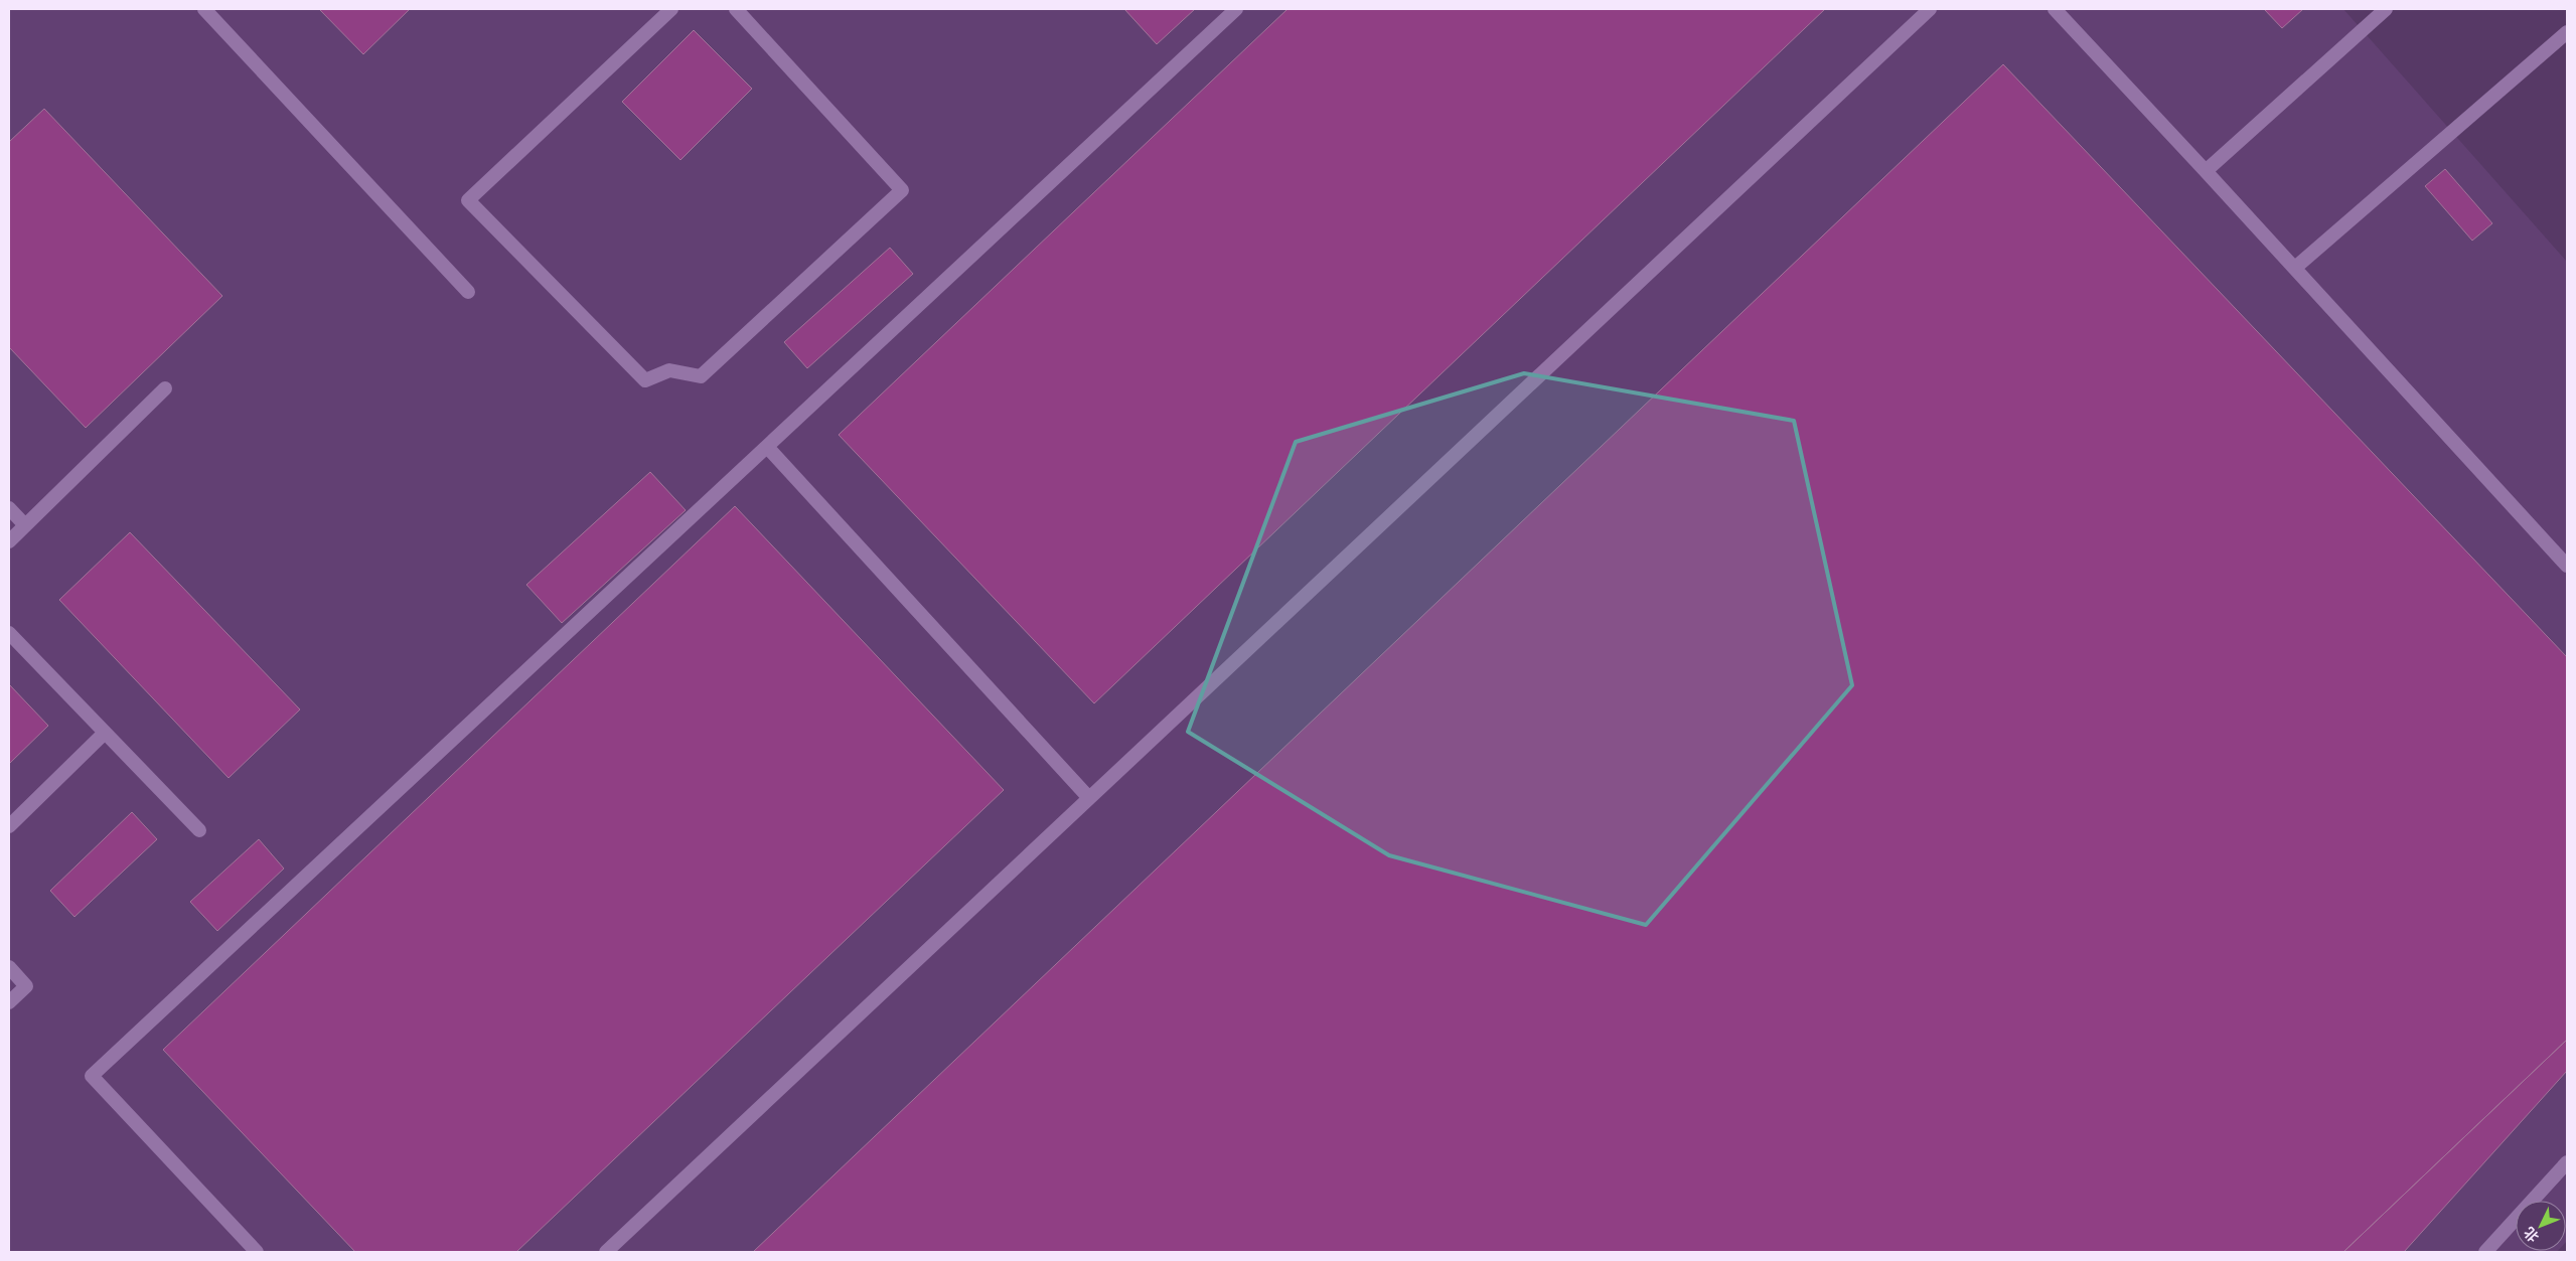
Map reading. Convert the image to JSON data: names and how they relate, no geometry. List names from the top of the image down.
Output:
{
  "north": "bottom left"
}
